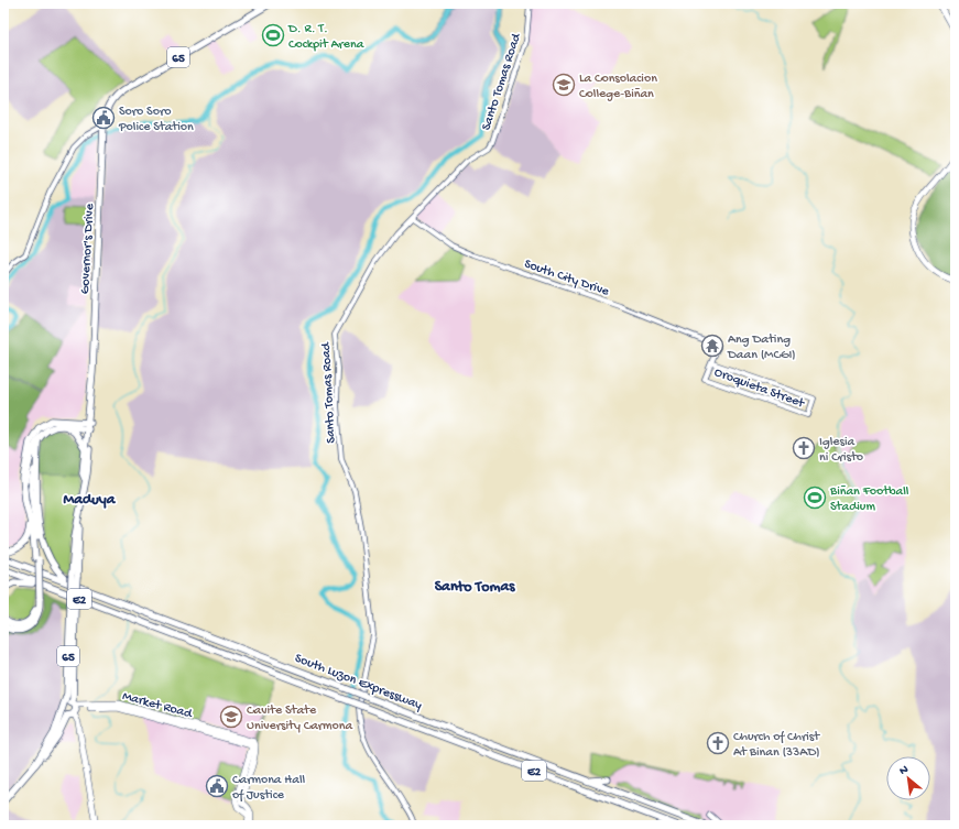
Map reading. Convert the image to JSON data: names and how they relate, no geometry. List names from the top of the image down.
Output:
{
  "streets": {
    "highway": [
      "65",
      "Governor's Drive",
      "E2",
      "South Luzon Expressway"
    ],
    "main road": ["Market Road"],
    "street": ["Santo Tomas Road", "South City Drive", "Oroquieta Street"]
  },
  "crossings": [
    ["65", "Governor's Drive"],
    ["65", "Market Road"],
    ["Santo Tomas Road", "South City Drive"],
    ["Governor's Drive", "Market Road"],
    ["South City Drive", "Oroquieta Street"]
  ],
  "districts": ["Maduya", "Santo Tomas"],
  "places": {
    "sports": ["D. R. T. Cockpit Arena", "Biñan Football Stadium"],
    "school or university": ["La Consolacion College-Biñan", "Cavite State University Carmona"],
    "public building": ["Soro Soro Police Station", "Carmona Hall of Justice"],
    "temple": ["Ang Dating Daan (MCGI)"],
    "church": ["Iglesia ni Cristo", "Church of Christ At Binan (33AD)"]
  },
  "north": "top left"
}
